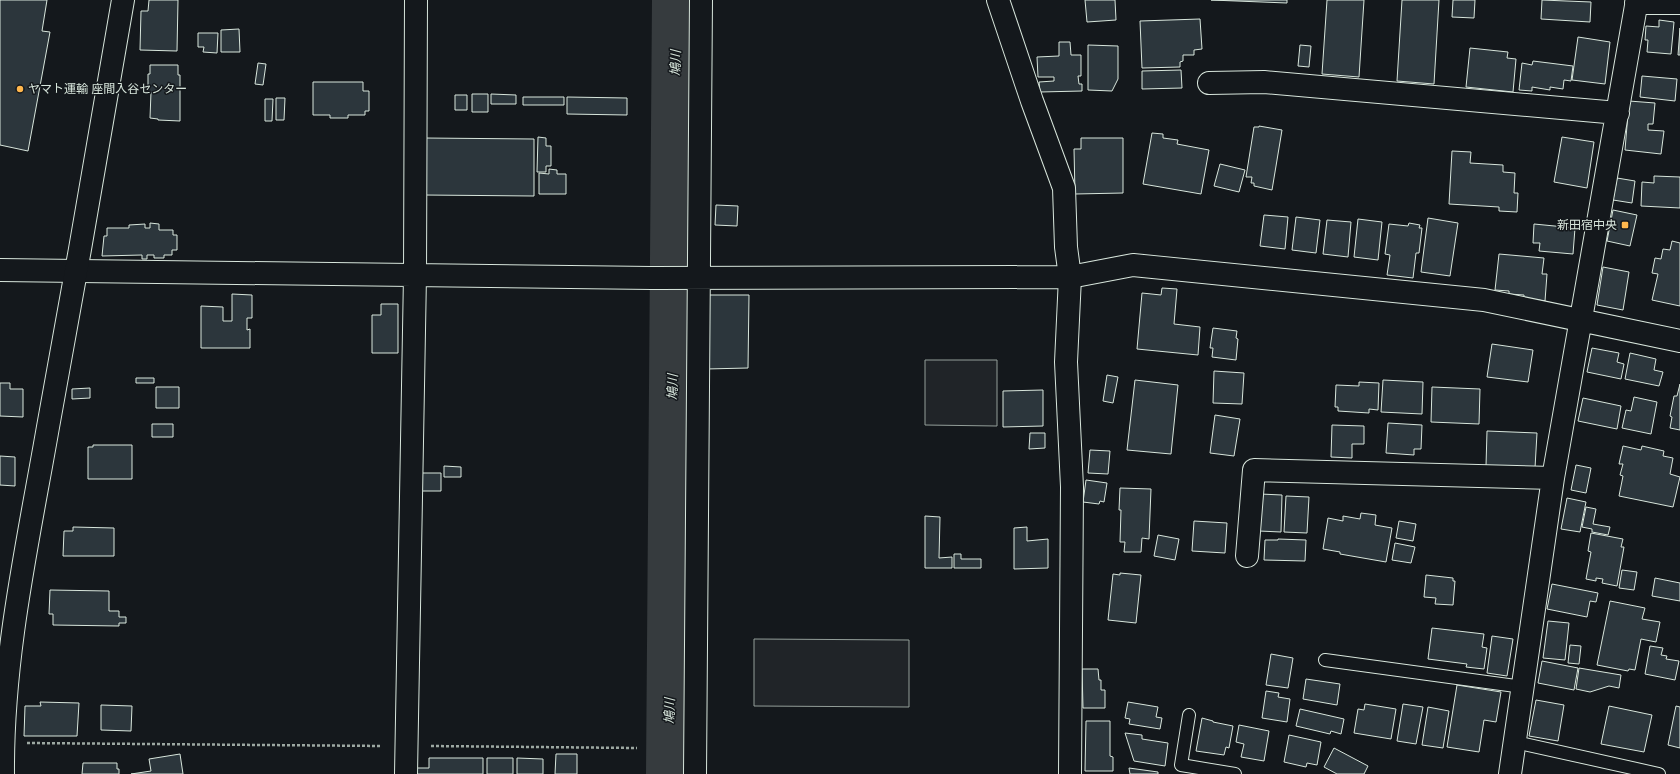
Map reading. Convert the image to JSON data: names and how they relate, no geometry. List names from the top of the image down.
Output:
{
  "water": ["鳩川"],
  "places": {
    "other": ["ヤマト運輸 座間入谷センター"],
    "transit": ["新田宿中央"]
  }
}
